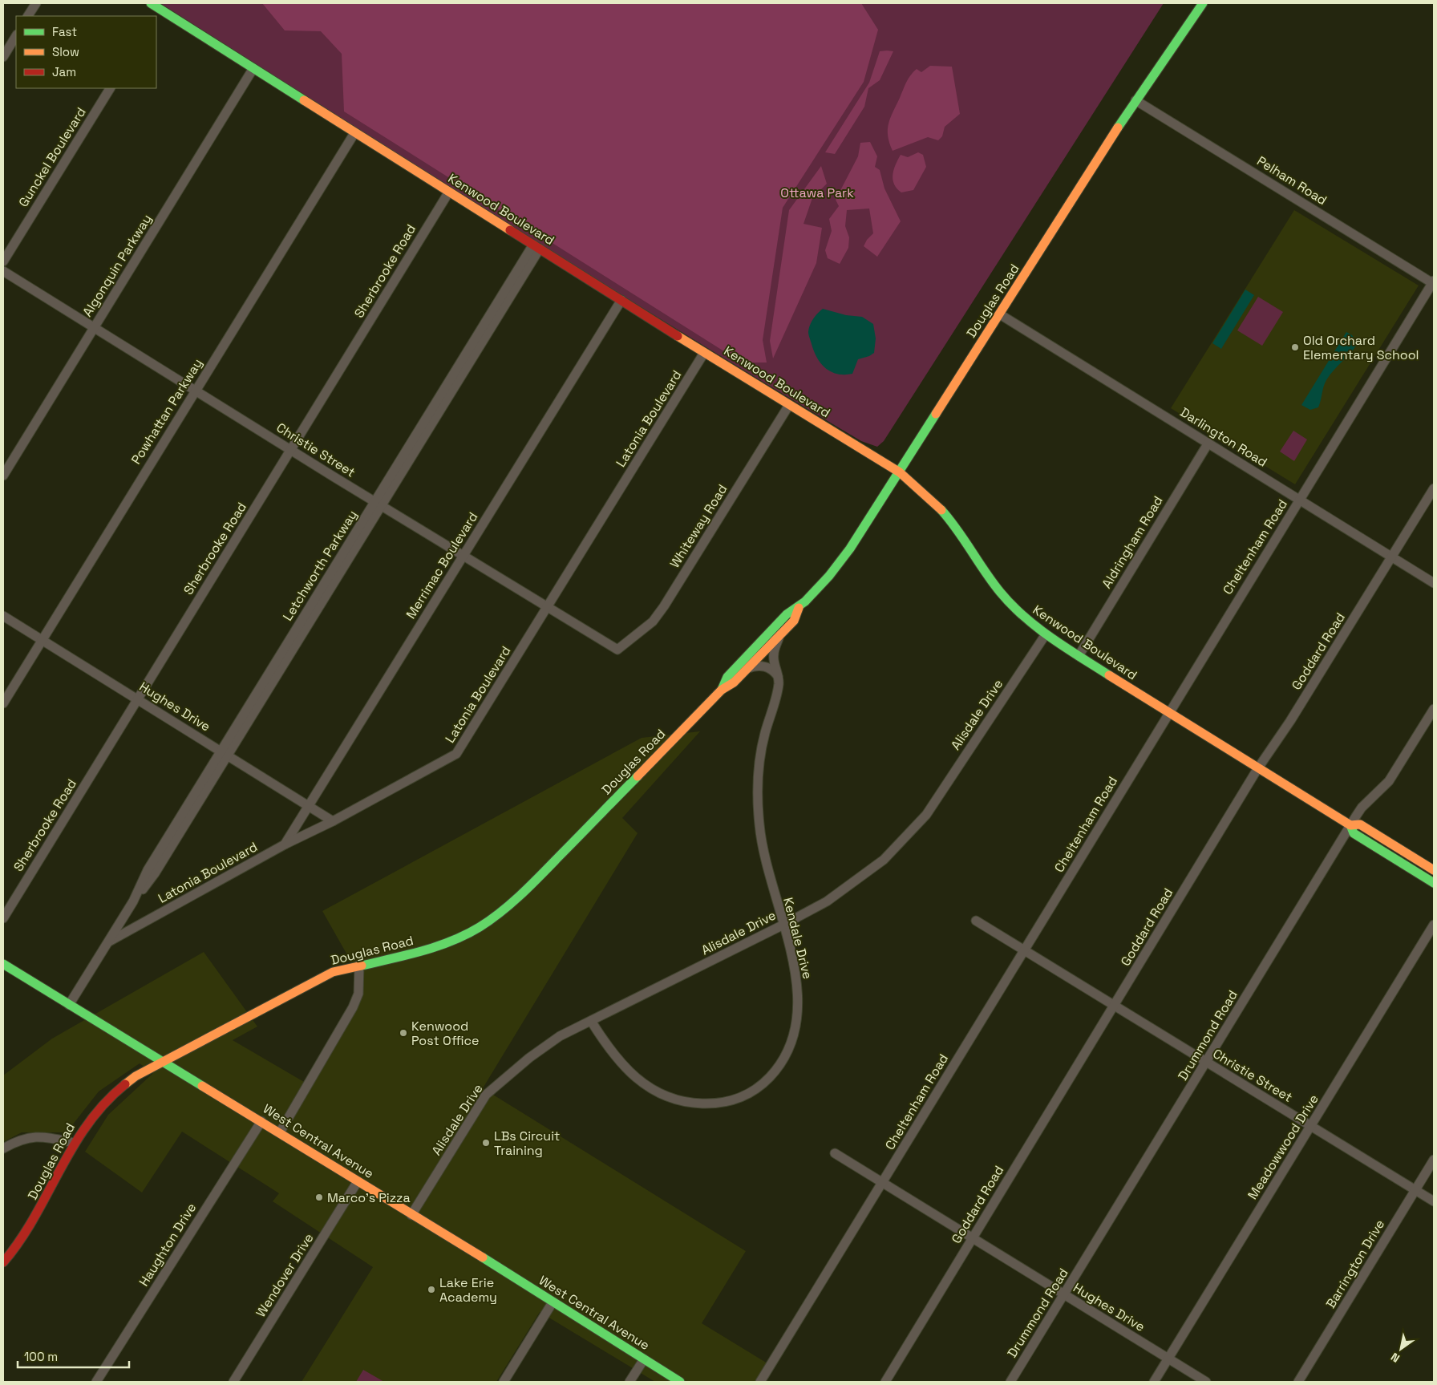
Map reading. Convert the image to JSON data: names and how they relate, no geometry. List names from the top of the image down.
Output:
{
  "streets": {
    "street": [
      "Gunckel Boulevard",
      "Pelham Road",
      "Kenwood Boulevard",
      "Algonquin Parkway",
      "Sherbrooke Road",
      "Douglas Road",
      "Powhattan Parkway",
      "Latonia Boulevard",
      "Darlington Road",
      "Christie Street",
      "Whiteway Road",
      "Aldringham Road",
      "Cheltenham Road",
      "Letchworth Parkway",
      "Merrimac Boulevard",
      "Goddard Road",
      "Hughes Drive",
      "Alisdale Drive",
      "Kendale Drive",
      "Drummond Road",
      "West Central Avenue",
      "Meadowwood Drive",
      "Haughton Drive",
      "Barrington Drive",
      "Wendover Drive"
    ]
  },
  "crossings": [
    ["Pelham Road", "Douglas Road"],
    ["Pelham Road", "Cheltenham Road"],
    ["Kenwood Boulevard", "Algonquin Parkway"],
    ["Kenwood Boulevard", "Sherbrooke Road"],
    ["Kenwood Boulevard", "Douglas Road"],
    ["Kenwood Boulevard", "Powhattan Parkway"],
    ["Kenwood Boulevard", "Latonia Boulevard"],
    ["Kenwood Boulevard", "Whiteway Road"],
    ["Kenwood Boulevard", "Aldringham Road"],
    ["Kenwood Boulevard", "Cheltenham Road"],
    ["Kenwood Boulevard", "Letchworth Parkway"],
    ["Kenwood Boulevard", "Merrimac Boulevard"],
    ["Kenwood Boulevard", "Goddard Road"],
    ["Kenwood Boulevard", "Alisdale Drive"],
    ["Kenwood Boulevard", "Drummond Road"],
    ["Algonquin Parkway", "Christie Street"],
    ["Sherbrooke Road", "Christie Street"],
    ["Sherbrooke Road", "Hughes Drive"],
    ["Douglas Road", "Darlington Road"],
    ["Douglas Road", "Kendale Drive"],
    ["Douglas Road", "West Central Avenue"],
    ["Powhattan Parkway", "Christie Street"],
    ["Powhattan Parkway", "Hughes Drive"],
    ["Latonia Boulevard", "Christie Street"],
    ["Latonia Boulevard", "Letchworth Parkway"],
    ["Latonia Boulevard", "Merrimac Boulevard"],
    ["Latonia Boulevard", "Hughes Drive"],
    ["Darlington Road", "Aldringham Road"],
    ["Darlington Road", "Cheltenham Road"],
    ["Darlington Road", "Goddard Road"],
    ["Christie Street", "Whiteway Road"],
    ["Christie Street", "Cheltenham Road"],
    ["Christie Street", "Letchworth Parkway"],
    ["Christie Street", "Merrimac Boulevard"],
    ["Christie Street", "Goddard Road"],
    ["Christie Street", "Drummond Road"],
    ["Christie Street", "Meadowwood Drive"],
    ["Christie Street", "Barrington Drive"],
    ["Cheltenham Road", "Hughes Drive"],
    ["Letchworth Parkway", "Hughes Drive"],
    ["Letchworth Parkway", "West Central Avenue"],
    ["Merrimac Boulevard", "Hughes Drive"],
    ["Goddard Road", "Hughes Drive"],
    ["Hughes Drive", "Drummond Road"],
    ["Hughes Drive", "Meadowwood Drive"],
    ["Alisdale Drive", "Kendale Drive"],
    ["Alisdale Drive", "West Central Avenue"],
    ["West Central Avenue", "Haughton Drive"],
    ["West Central Avenue", "Wendover Drive"]
  ],
  "parks": ["Ottawa Park"],
  "places": [
    "Old Orchard Elementary School",
    "Kenwood Post Office",
    "LBs Circuit Training",
    "Marco's Pizza",
    "Lake Erie Academy"
  ],
  "legend": ["Fast", "Slow", "Jam"],
  "scale_bar": "100 m",
  "north": "bottom left"
}
